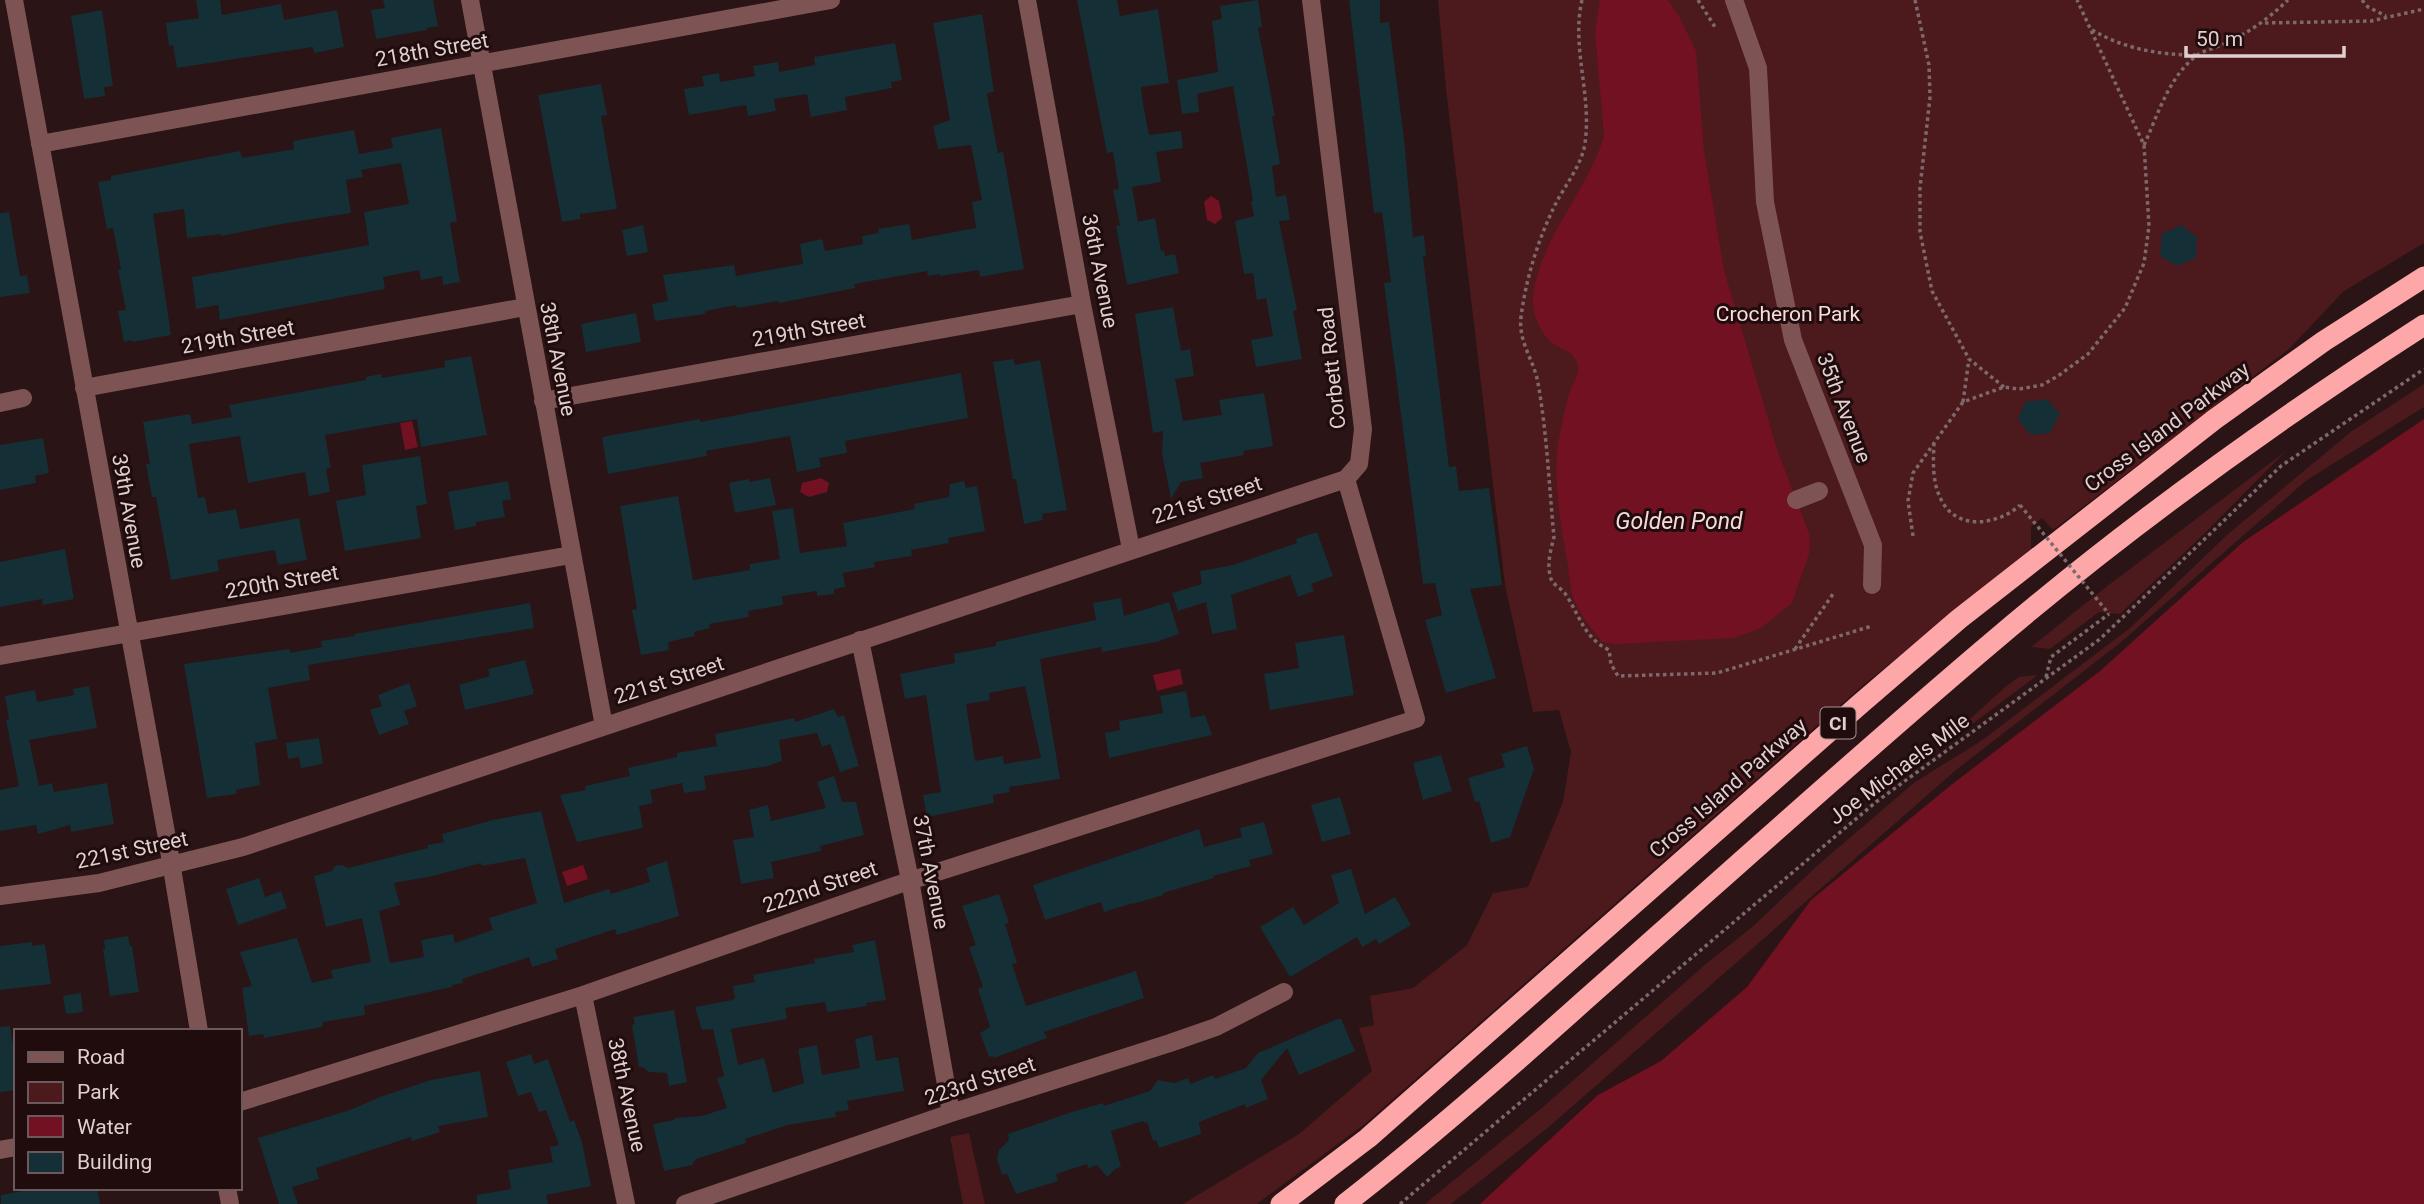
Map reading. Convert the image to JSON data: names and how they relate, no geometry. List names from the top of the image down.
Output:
{
  "streets": {
    "highway": ["Cross Island Parkway", "CI"],
    "street": [
      "218th Street",
      "36th Avenue",
      "219th Street",
      "38th Avenue",
      "Corbett Road",
      "35th Avenue",
      "221st Street",
      "39th Avenue",
      "220th Street",
      "37th Avenue",
      "222nd Street",
      "223rd Street"
    ],
    "path": ["Joe Michaels Mile"]
  },
  "crossings": [
    ["218th Street", "38th Avenue"],
    ["218th Street", "39th Avenue"],
    ["36th Avenue", "219th Street"],
    ["36th Avenue", "221st Street"],
    ["219th Street", "38th Avenue"],
    ["219th Street", "39th Avenue"],
    ["38th Avenue", "221st Street"],
    ["38th Avenue", "220th Street"],
    ["38th Avenue", "222nd Street"],
    ["Corbett Road", "221st Street"],
    ["Corbett Road", "222nd Street"],
    ["221st Street", "39th Avenue"],
    ["221st Street", "37th Avenue"],
    ["221st Street", "222nd Street"],
    ["39th Avenue", "220th Street"],
    ["37th Avenue", "222nd Street"],
    ["37th Avenue", "223rd Street"]
  ],
  "water": ["Golden Pond"],
  "parks": ["Crocheron Park"],
  "legend": [
    "Road",
    "Park",
    "Water",
    "Building"
  ],
  "scale_bar": "50 m"
}
